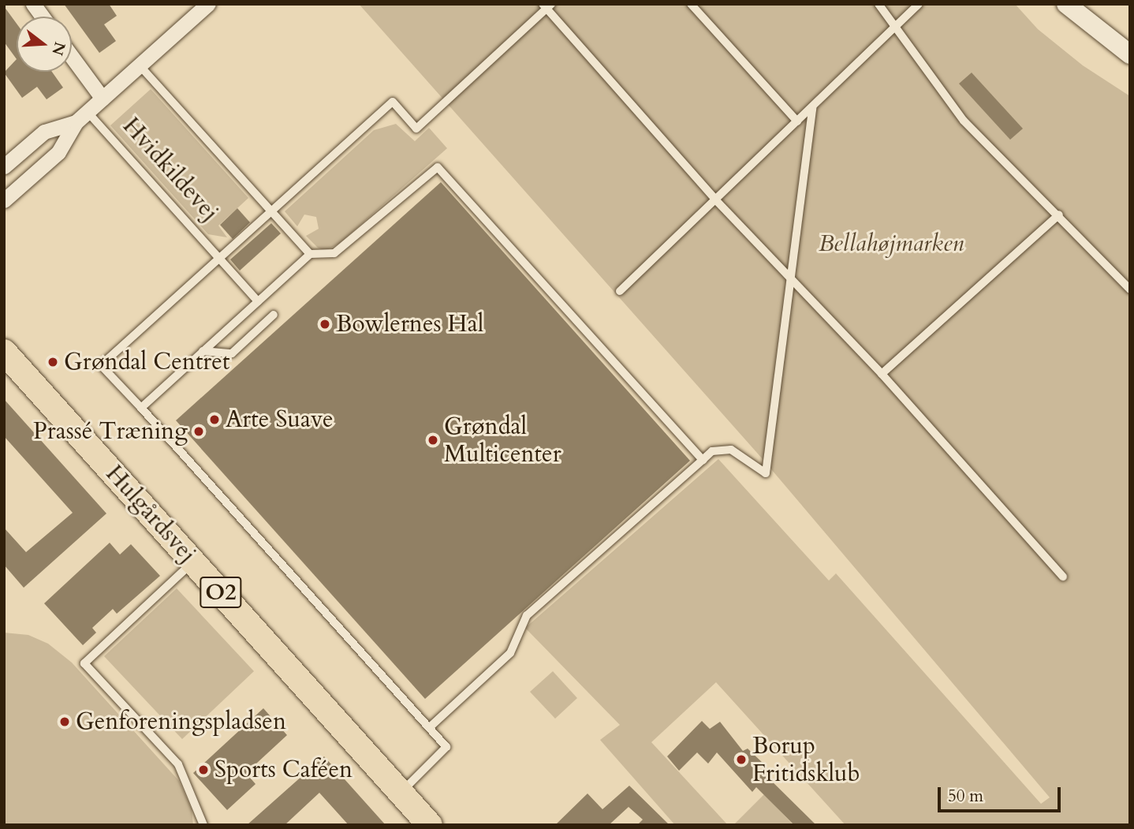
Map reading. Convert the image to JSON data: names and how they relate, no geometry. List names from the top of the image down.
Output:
{
  "streets": {
    "main road": ["Hulgårdsvej", "O2"],
    "street": ["Hvidkildevej"]
  },
  "parks": ["Bellahøjmarken"],
  "places": [
    "Bowlernes Hal",
    "Grøndal Centret",
    "Arte Suave",
    "Prassé Træning",
    "Grøndal Multicenter",
    "Genforeningspladsen",
    "Borup Fritidsklub",
    "Sports Caféen"
  ],
  "scale_bar": "50 m",
  "north": "right"
}
